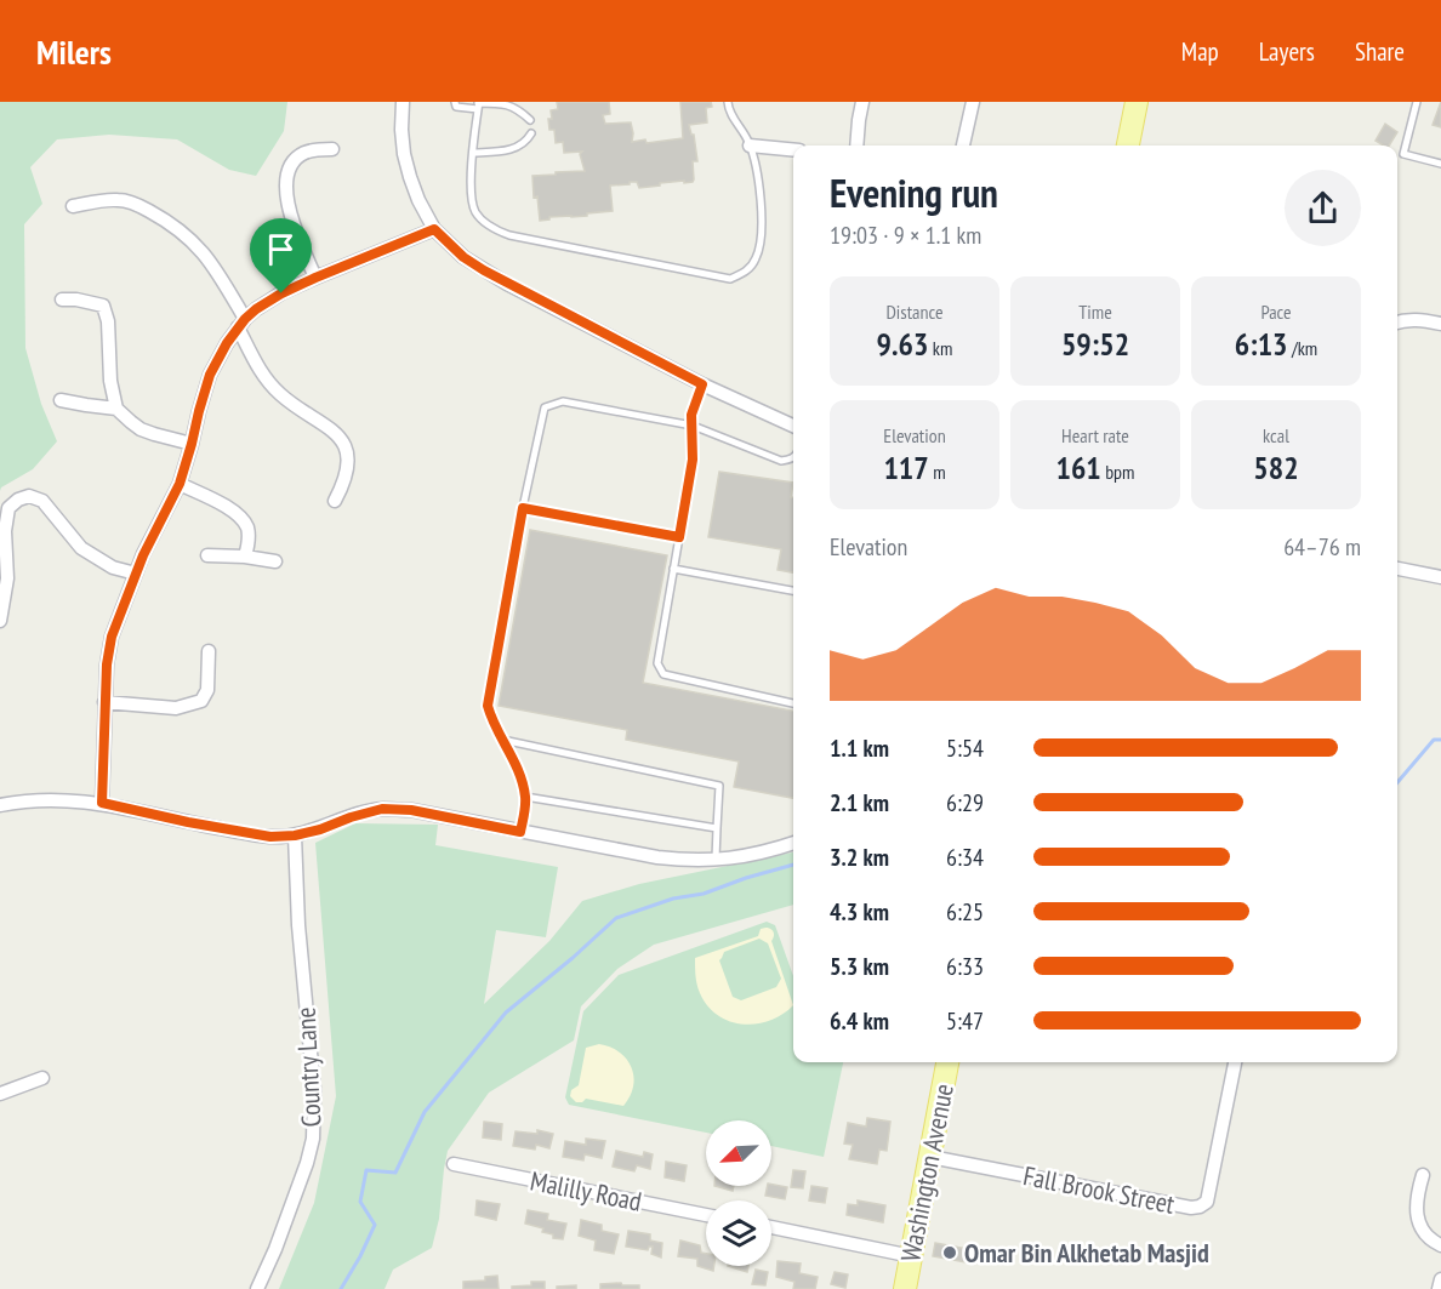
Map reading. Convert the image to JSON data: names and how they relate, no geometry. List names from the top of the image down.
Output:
{
  "streets": {
    "main road": ["Washington Avenue"],
    "street": ["Country Lane", "Fall Brook Street", "Malilly Road"]
  },
  "crossings": [
    ["Washington Avenue", "Fall Brook Street"]
  ],
  "places": ["Omar Bin Alkhetab Masjid"],
  "north": "bottom left",
  "page": {
    "header": "Milers",
    "nav": ["Map", "Layers", "Share"],
    "heading": ["Evening run", "19:03 · 9 × 1.1 km"],
    "stats": [
      ["Distance", "9.63 km"],
      ["Time", "59:52"],
      ["Pace", "6:13 /km"],
      ["Elevation", "117 m"],
      ["Heart rate", "161 bpm"],
      ["kcal", "582"]
    ],
    "chart": ["Elevation", "64–76 m"],
    "list": [
      {
        "name": "1.1 km",
        "note": "5:54"
      },
      {
        "name": "2.1 km",
        "note": "6:29"
      },
      {
        "name": "3.2 km",
        "note": "6:34"
      },
      {
        "name": "4.3 km",
        "note": "6:25"
      },
      {
        "name": "5.3 km",
        "note": "6:33"
      },
      {
        "name": "6.4 km",
        "note": "5:47"
      }
    ]
  }
}
